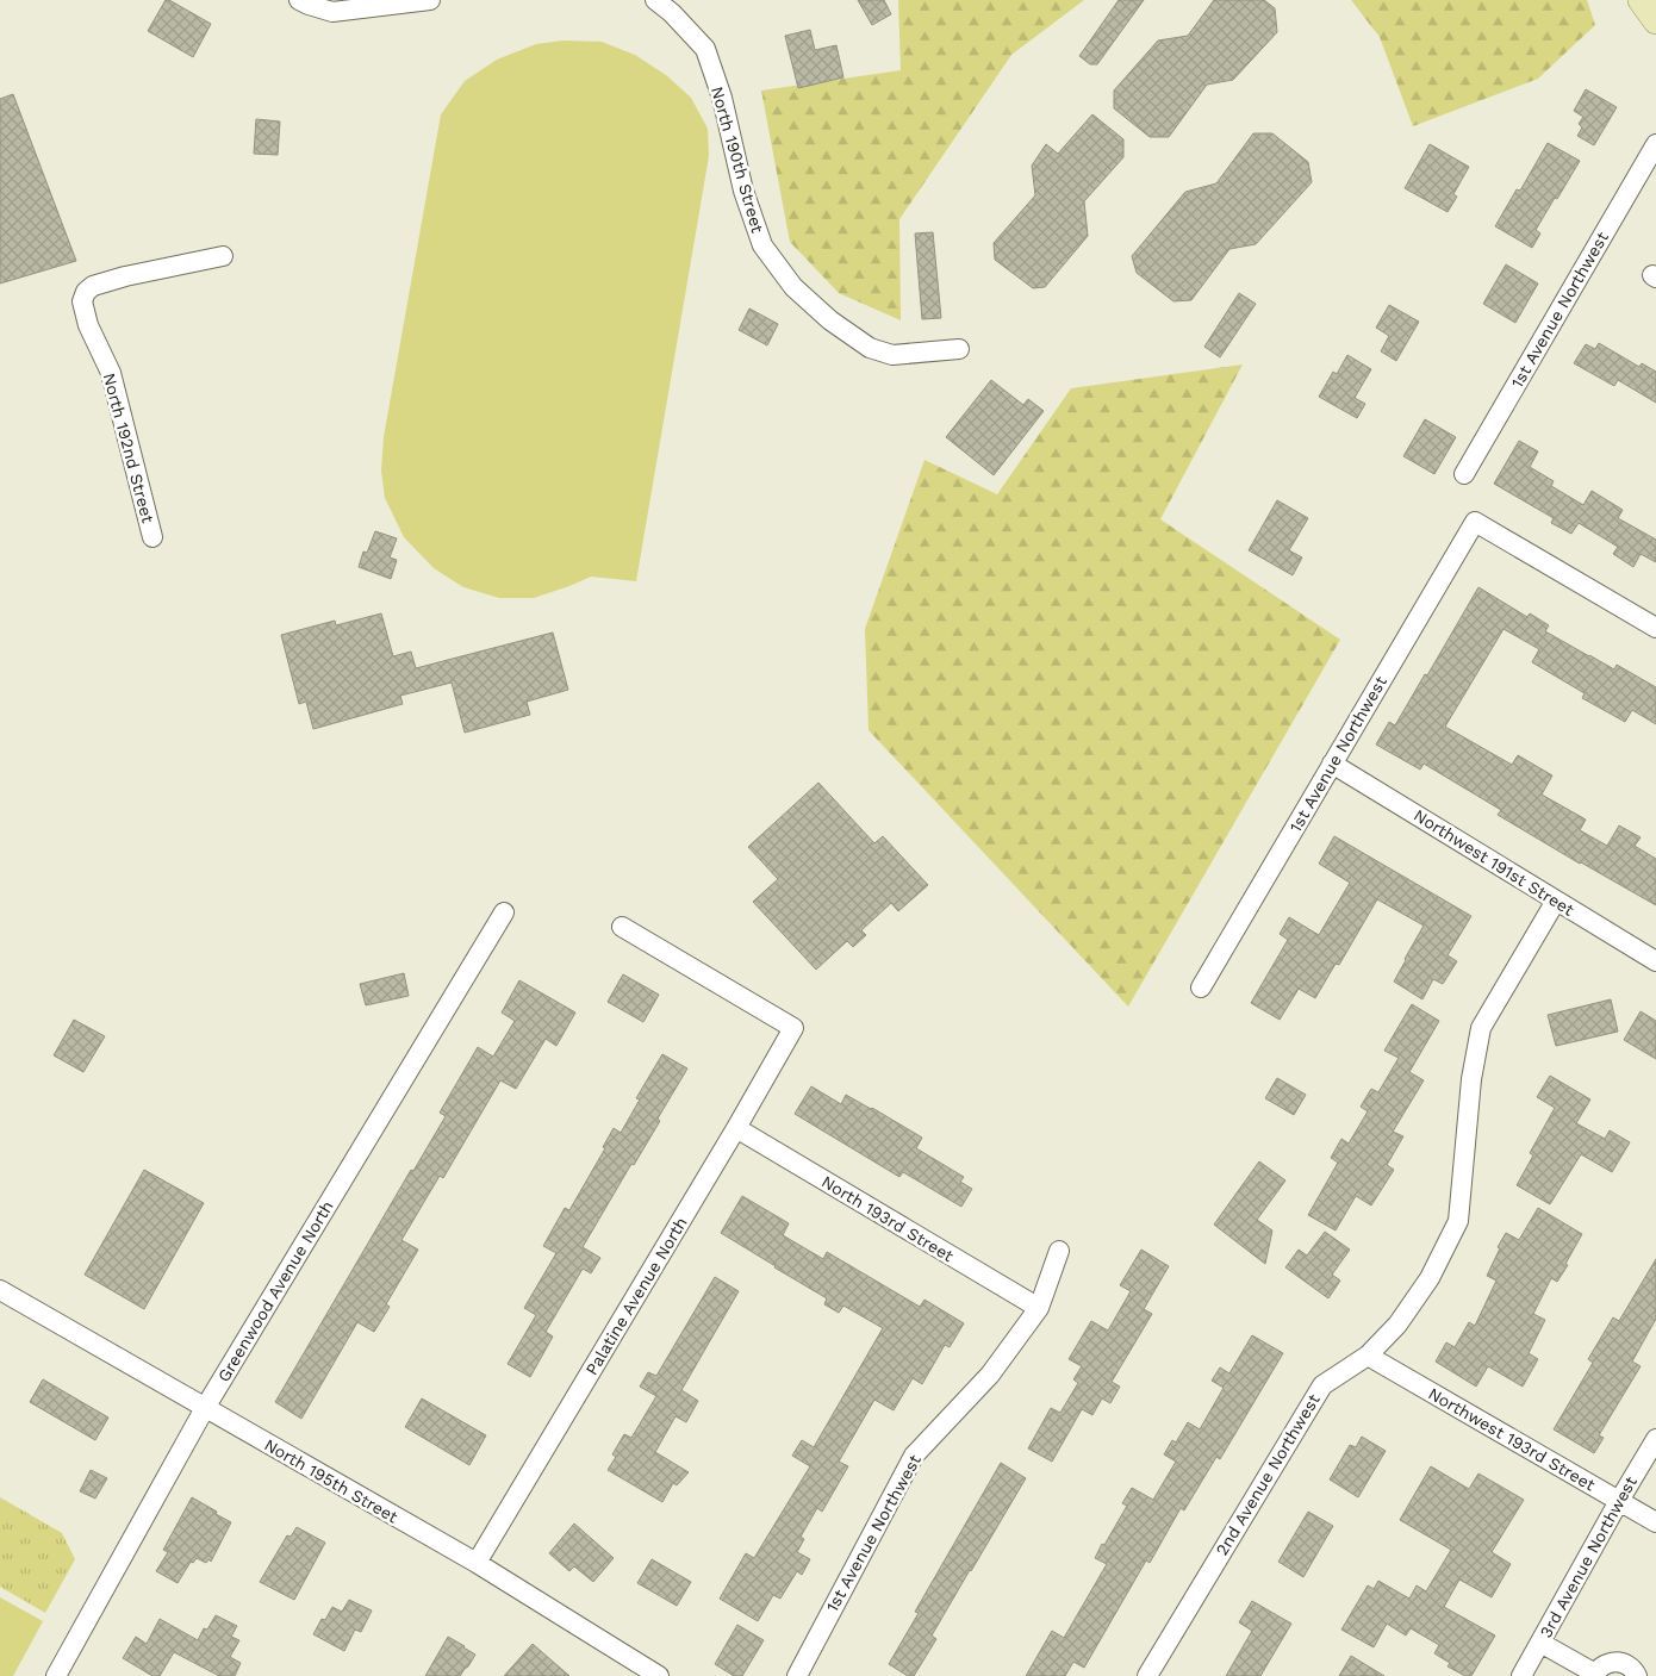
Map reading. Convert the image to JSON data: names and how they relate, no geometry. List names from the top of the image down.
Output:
{
  "streets": {
    "street": [
      "North 190th Street",
      "1st Avenue Northwest",
      "North 192nd Street",
      "Northwest 191st Street",
      "North 193rd Street",
      "Greenwood Avenue North",
      "Palatine Avenue North",
      "Northwest 193rd Street",
      "2nd Avenue Northwest",
      "North 195th Street",
      "3rd Avenue Northwest"
    ]
  },
  "crossings": [
    ["1st Avenue Northwest", "Northwest 191st Street"],
    ["1st Avenue Northwest", "North 193rd Street"],
    ["Northwest 191st Street", "2nd Avenue Northwest"],
    ["North 193rd Street", "Palatine Avenue North"],
    ["Greenwood Avenue North", "North 195th Street"],
    ["Palatine Avenue North", "North 195th Street"],
    ["Northwest 193rd Street", "2nd Avenue Northwest"],
    ["Northwest 193rd Street", "3rd Avenue Northwest"]
  ]
}
